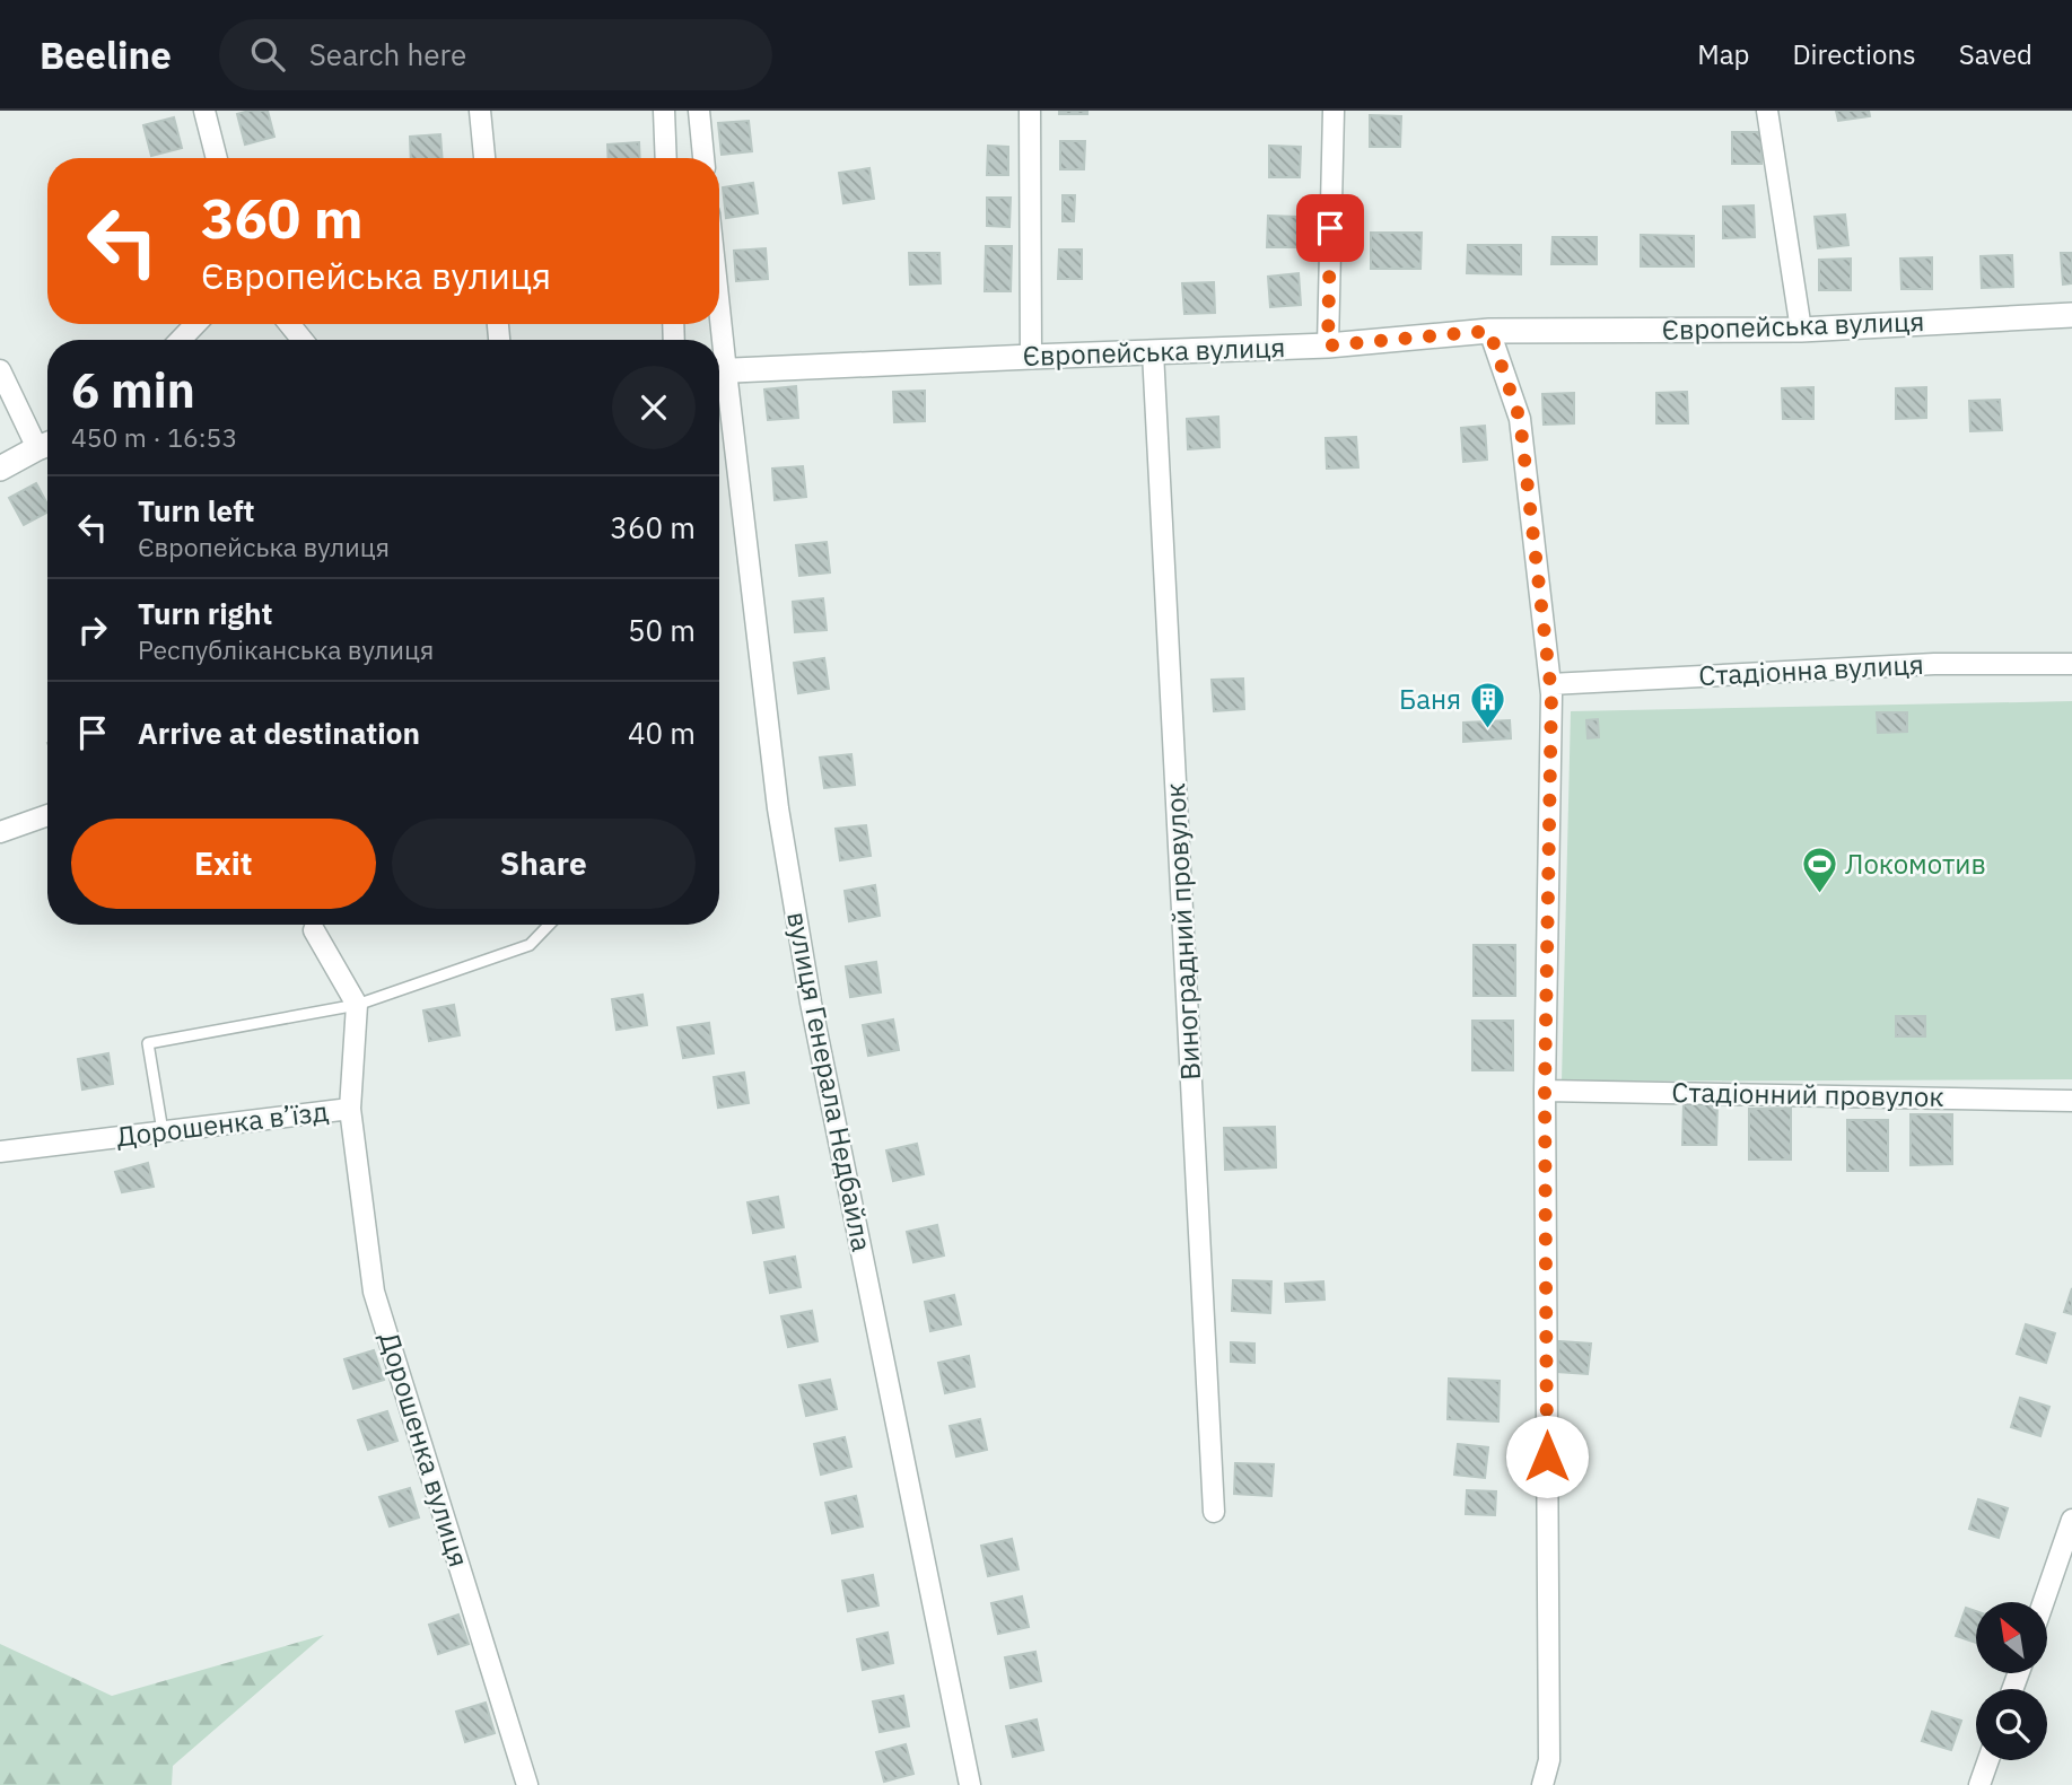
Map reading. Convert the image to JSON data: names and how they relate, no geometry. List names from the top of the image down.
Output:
{
  "streets": {
    "street": [
      "Європейська вулиця",
      "Стадіонна вулиця",
      "Виноградний провулок",
      "вулиця Генерала Недбайла",
      "Стадіонний провулок",
      "Дорошенка в’їзд",
      "Дорошенка вулиця"
    ]
  },
  "crossings": [
    ["Європейська вулиця", "Виноградний провулок"],
    ["Дорошенка в’їзд", "Дорошенка вулиця"]
  ],
  "places": {
    "building": ["Баня"],
    "sports": ["Локомотив"]
  },
  "north": "top left",
  "page": {
    "header": "Beeline",
    "search": "Search here",
    "nav": ["Map", "Directions", "Saved"],
    "turn": ["360 m", "Європейська вулиця"],
    "heading": ["6 min", "450 m · 16:53"],
    "list": [
      {
        "name": "Turn left",
        "note": "Європейська вулиця",
        "value": "360 m"
      },
      {
        "name": "Turn right",
        "note": "Республіканська вулиця",
        "value": "50 m"
      },
      {
        "name": "Arrive at destination",
        "value": "40 m"
      }
    ],
    "buttons": ["Exit", "Share"]
  }
}
